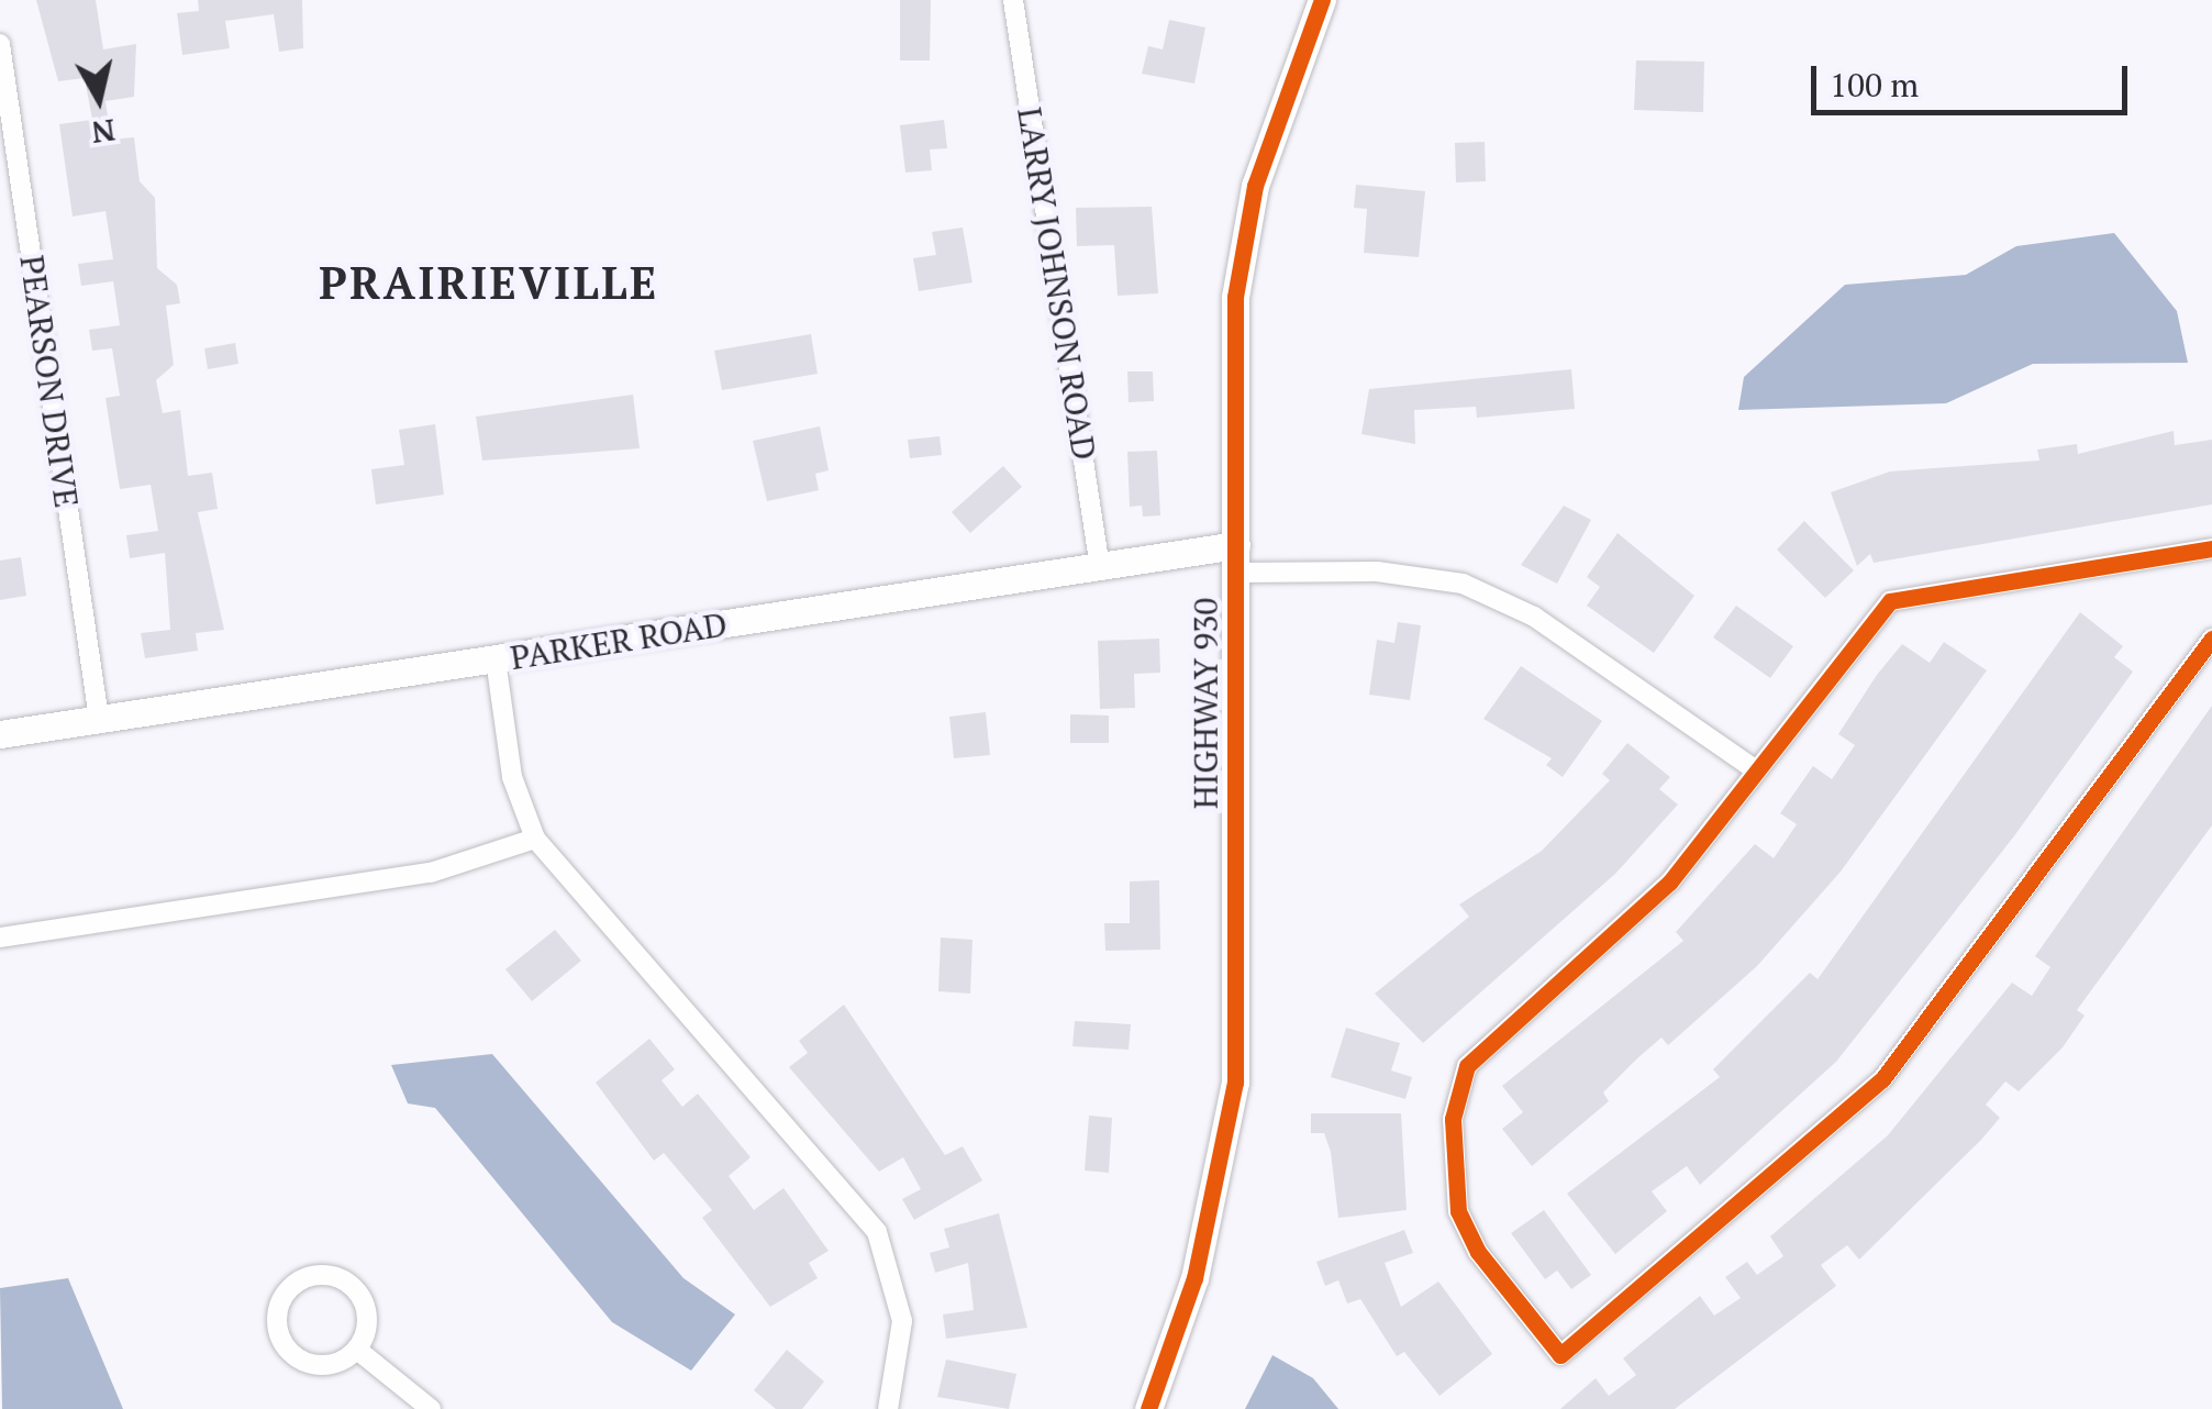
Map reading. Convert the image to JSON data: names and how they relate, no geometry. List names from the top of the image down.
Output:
{
  "streets": {
    "street": [
      "LARRY JOHNSON ROAD",
      "PEARSON DRIVE",
      "PARKER ROAD",
      "HIGHWAY 930"
    ]
  },
  "crossings": [
    ["LARRY JOHNSON ROAD", "PARKER ROAD"],
    ["PEARSON DRIVE", "PARKER ROAD"],
    ["PARKER ROAD", "HIGHWAY 930"]
  ],
  "districts": ["PRAIRIEVILLE"],
  "scale_bar": "100 m",
  "north": "bottom"
}
